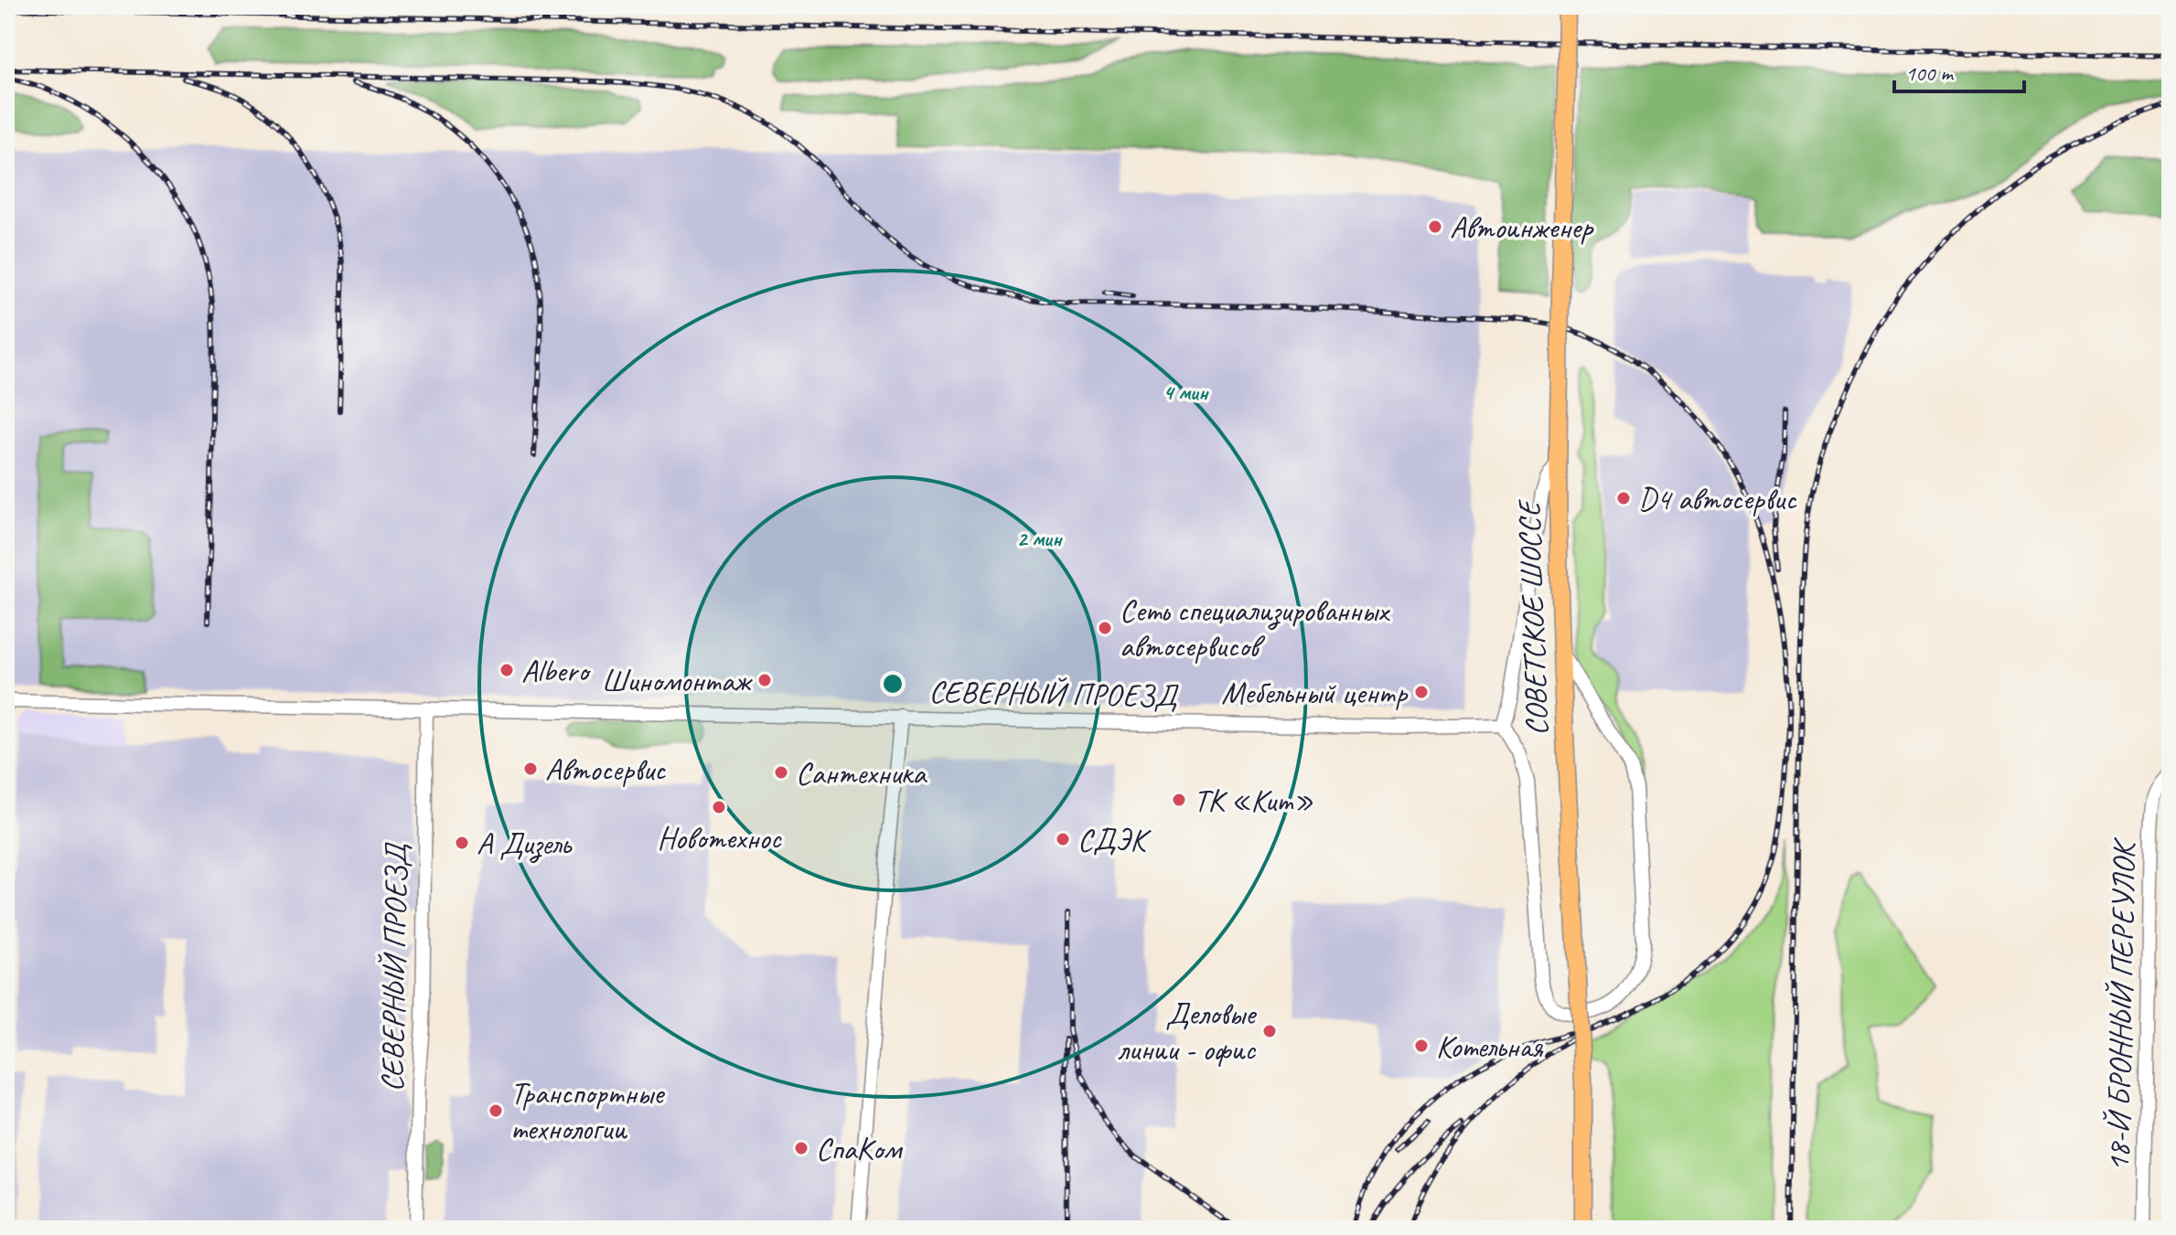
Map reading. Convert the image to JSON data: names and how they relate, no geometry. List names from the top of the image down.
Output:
{
  "streets": {
    "main road": ["СОВЕТСКОЕ ШОССЕ"],
    "street": ["СЕВЕРНЫЙ ПРОЕЗД", "18-Й БРОННЫЙ ПЕРЕУЛОК"]
  },
  "places": [
    "Автоинженер",
    "D4 автосервис",
    "Сеть специализированных автосервисов",
    "Albero",
    "Шиномонтаж",
    "Мебельный центр",
    "Автосервис",
    "Сантехника",
    "ТК «Кит»",
    "Новотехнос",
    "СДЭК",
    "А Дизель",
    "Деловые линии - офис",
    "Котельная",
    "Транспортные технологии",
    "СпаКом"
  ],
  "scale_bar": "100 m",
  "rings": ["4 мин", "2 мин"]
}
